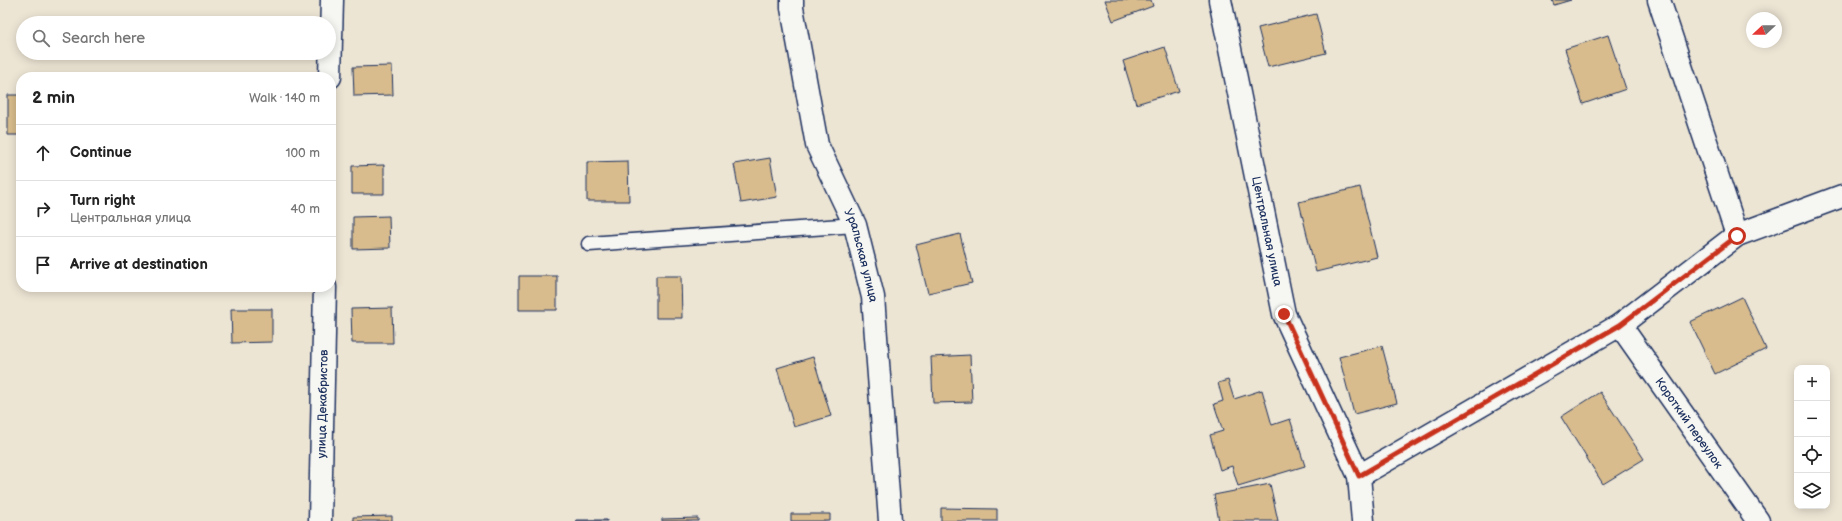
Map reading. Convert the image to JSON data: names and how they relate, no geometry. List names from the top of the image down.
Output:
{
  "streets": {
    "street": [
      "Центральная улица",
      "Уральская улица",
      "улица Декабристов",
      "Короткий переулок"
    ]
  },
  "north": "left",
  "page": {
    "search": "Search here",
    "heading": ["2 min", "Walk · 140 m"],
    "list": [
      ["Continue", "100 m"],
      ["Turn right", "Центральная улица", "40 m"],
      "Arrive at destination"
    ],
    "map_buttons": ["+", "−"]
  }
}
